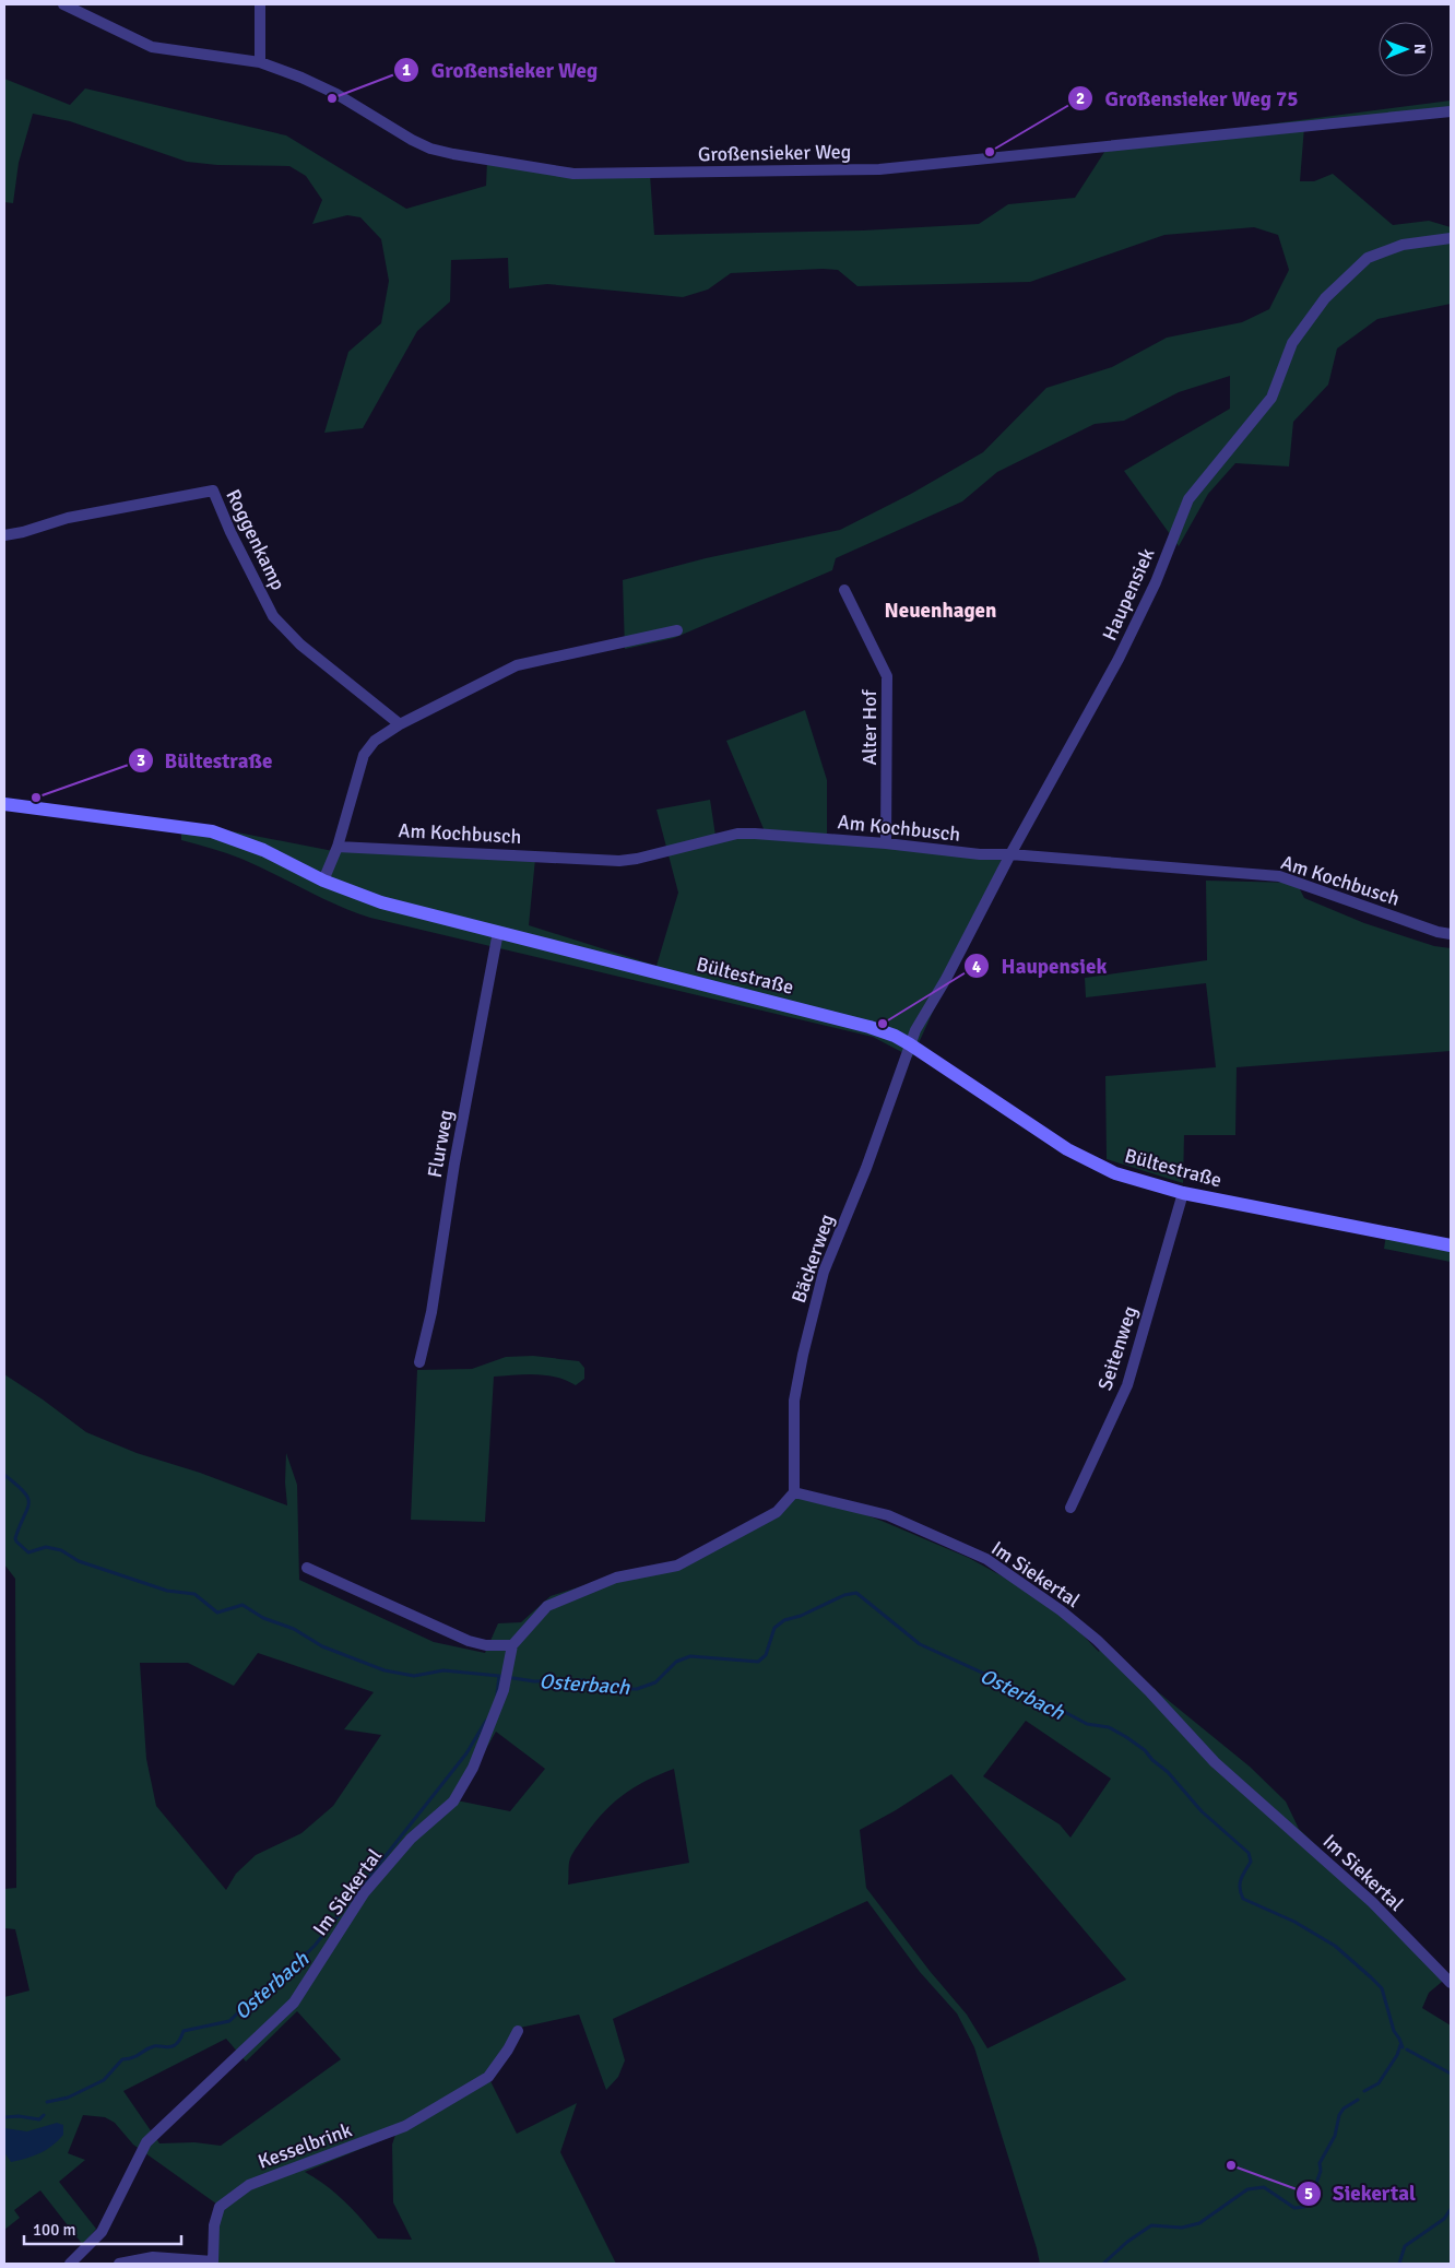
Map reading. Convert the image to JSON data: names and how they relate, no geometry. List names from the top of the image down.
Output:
{
  "streets": {
    "street": [
      "Großensieker Weg",
      "Roggenkamp",
      "Haupensiek",
      "Alter Hof",
      "Am Kochbusch",
      "Bültestraße",
      "Flurweg",
      "Bäckerweg",
      "Seitenweg",
      "Im Siekertal",
      "Kesselbrink"
    ]
  },
  "crossings": [
    ["Haupensiek", "Am Kochbusch"],
    ["Haupensiek", "Bültestraße"],
    ["Haupensiek", "Bäckerweg"],
    ["Alter Hof", "Am Kochbusch"],
    ["Bültestraße", "Flurweg"],
    ["Bültestraße", "Bäckerweg"],
    ["Bültestraße", "Seitenweg"],
    ["Bäckerweg", "Im Siekertal"]
  ],
  "districts": ["Neuenhagen"],
  "water": ["Osterbach"],
  "places": [
    "Großensieker Weg",
    "Großensieker Weg 75",
    "Bültestraße",
    "Haupensiek",
    "Siekertal"
  ],
  "scale_bar": "100 m",
  "north": "right"
}
